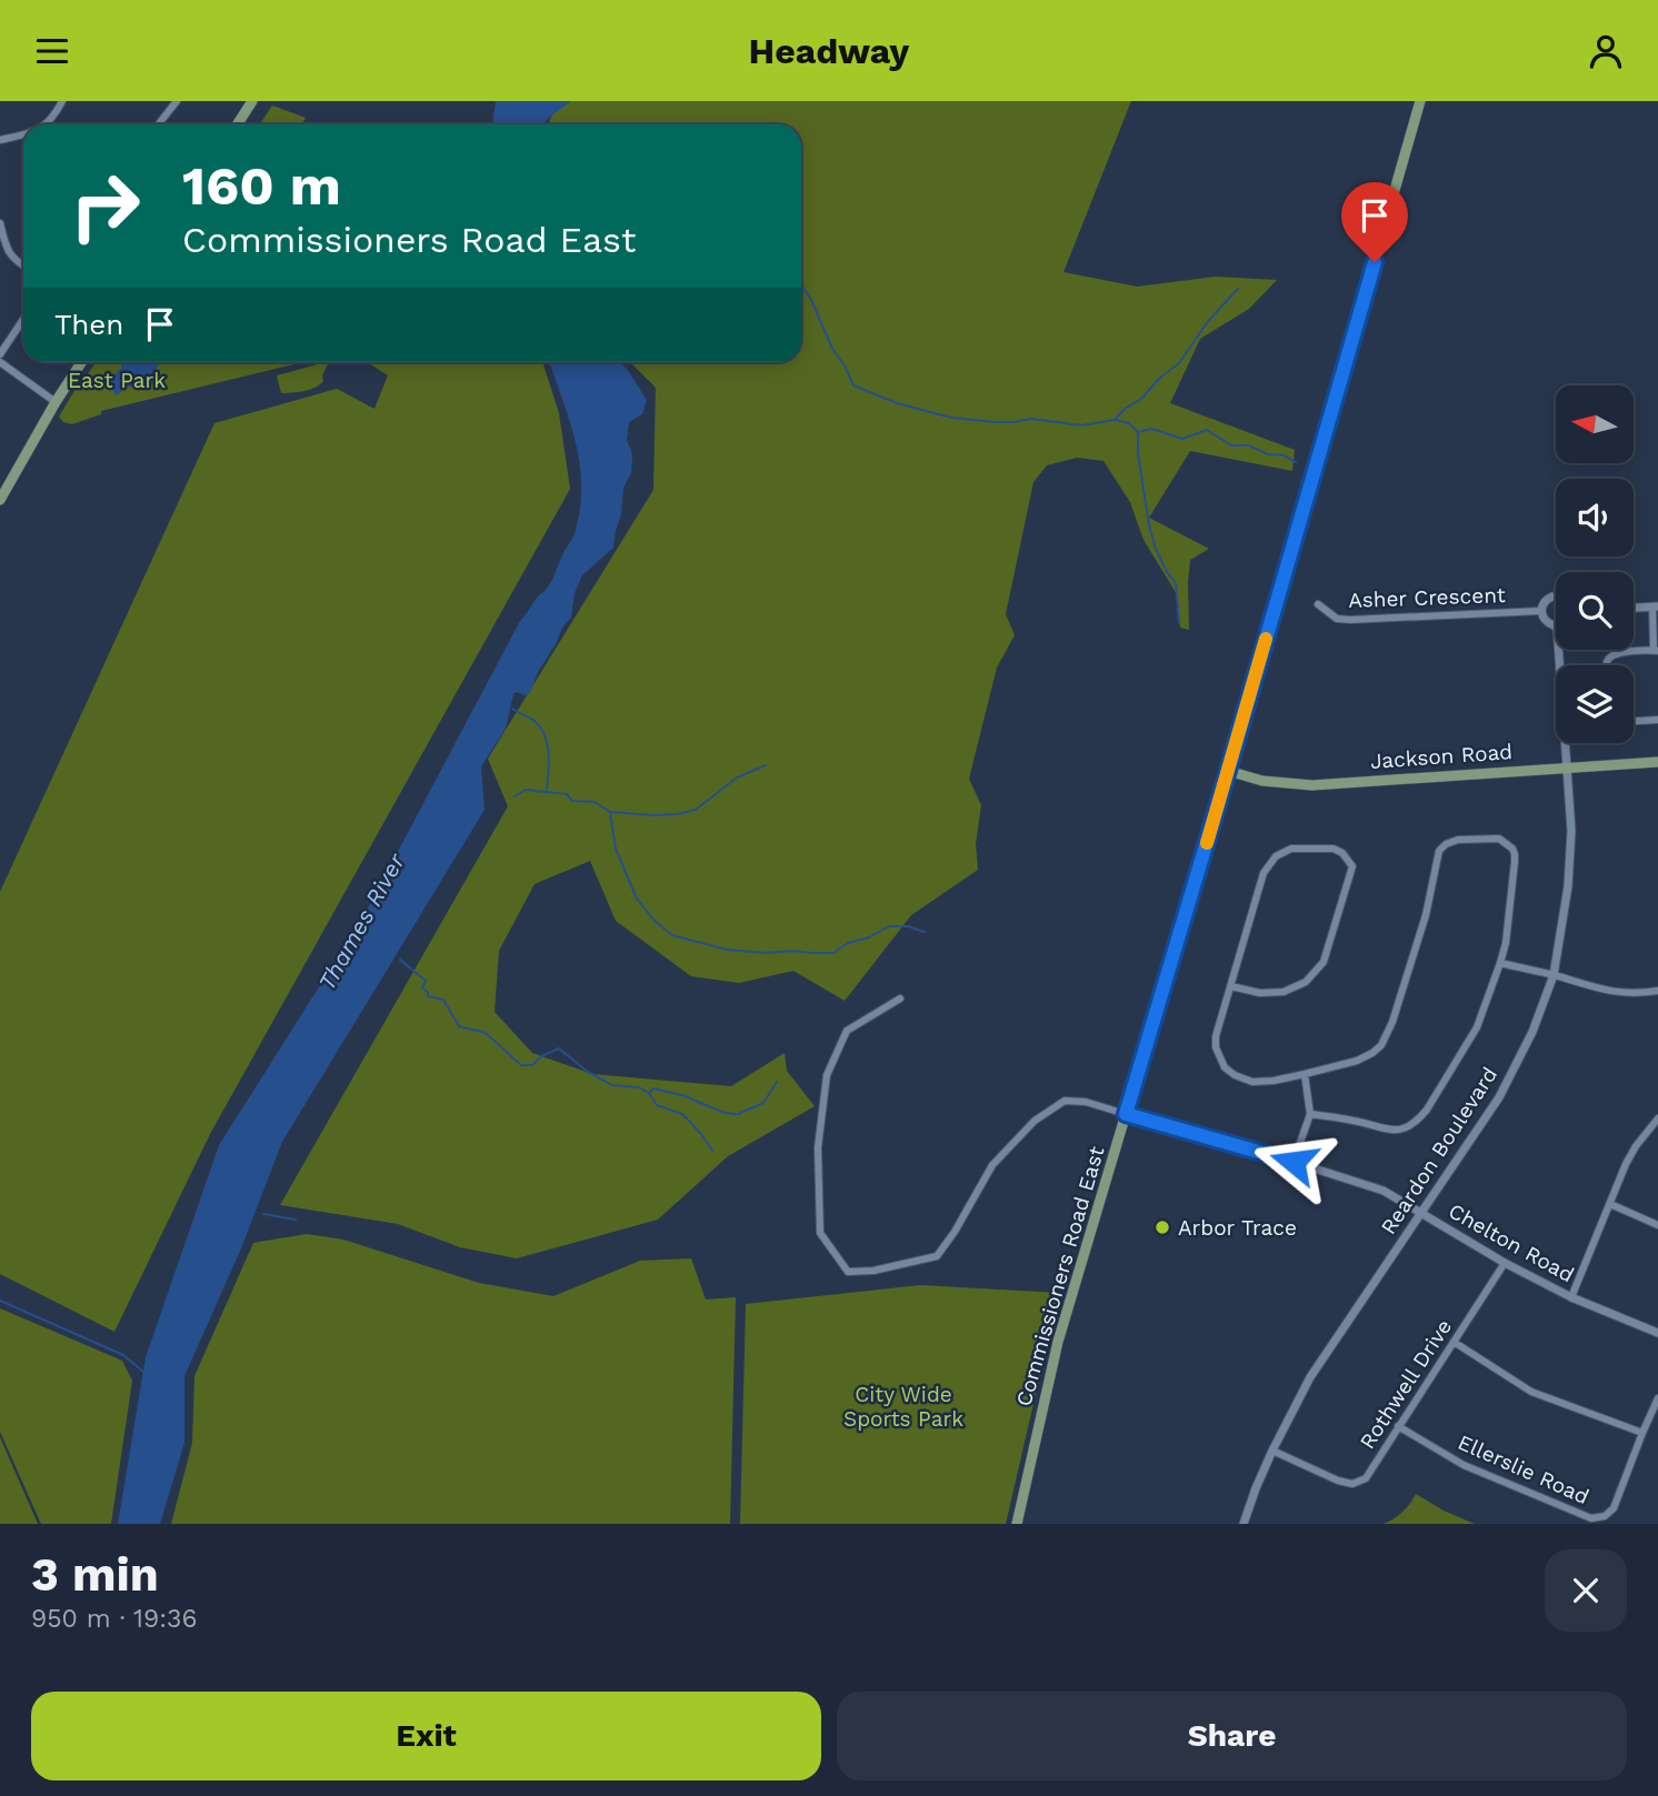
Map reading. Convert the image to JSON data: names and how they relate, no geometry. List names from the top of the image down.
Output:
{
  "streets": {
    "main road": ["Jackson Road", "Commissioners Road East"],
    "street": [
      "Asher Crescent",
      "Reardon Boulevard",
      "Chelton Road",
      "Rothwell Drive",
      "Ellerslie Road"
    ]
  },
  "crossings": [
    ["Jackson Road", "Reardon Boulevard"],
    ["Jackson Road", "Commissioners Road East"],
    ["Reardon Boulevard", "Chelton Road"],
    ["Reardon Boulevard", "Rothwell Drive"],
    ["Chelton Road", "Commissioners Road East"],
    ["Chelton Road", "Rothwell Drive"],
    ["Rothwell Drive", "Ellerslie Road"]
  ],
  "water": ["Thames River"],
  "parks": ["East Park", "City Wide Sports Park"],
  "places": ["Arbor Trace"],
  "north": "left",
  "page": {
    "header": "Headway",
    "turn": ["160 m", "Commissioners Road East"],
    "then": "Then",
    "heading": ["3 min", "950 m · 19:36"],
    "buttons": ["Exit", "Share"]
  }
}
